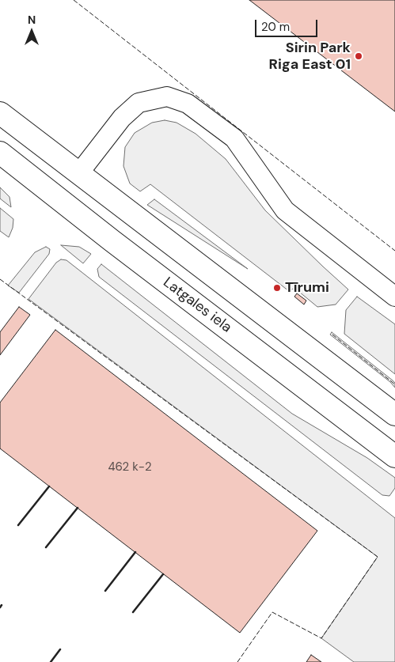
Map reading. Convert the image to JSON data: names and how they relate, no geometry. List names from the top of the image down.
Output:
{
  "streets": {
    "highway": ["Latgales iela"]
  },
  "places": ["Sirin Park Riga East 01", "Tīrumi"],
  "house_numbers": ["462 k-2"],
  "scale_bar": "20 m",
  "north": "top"
}
